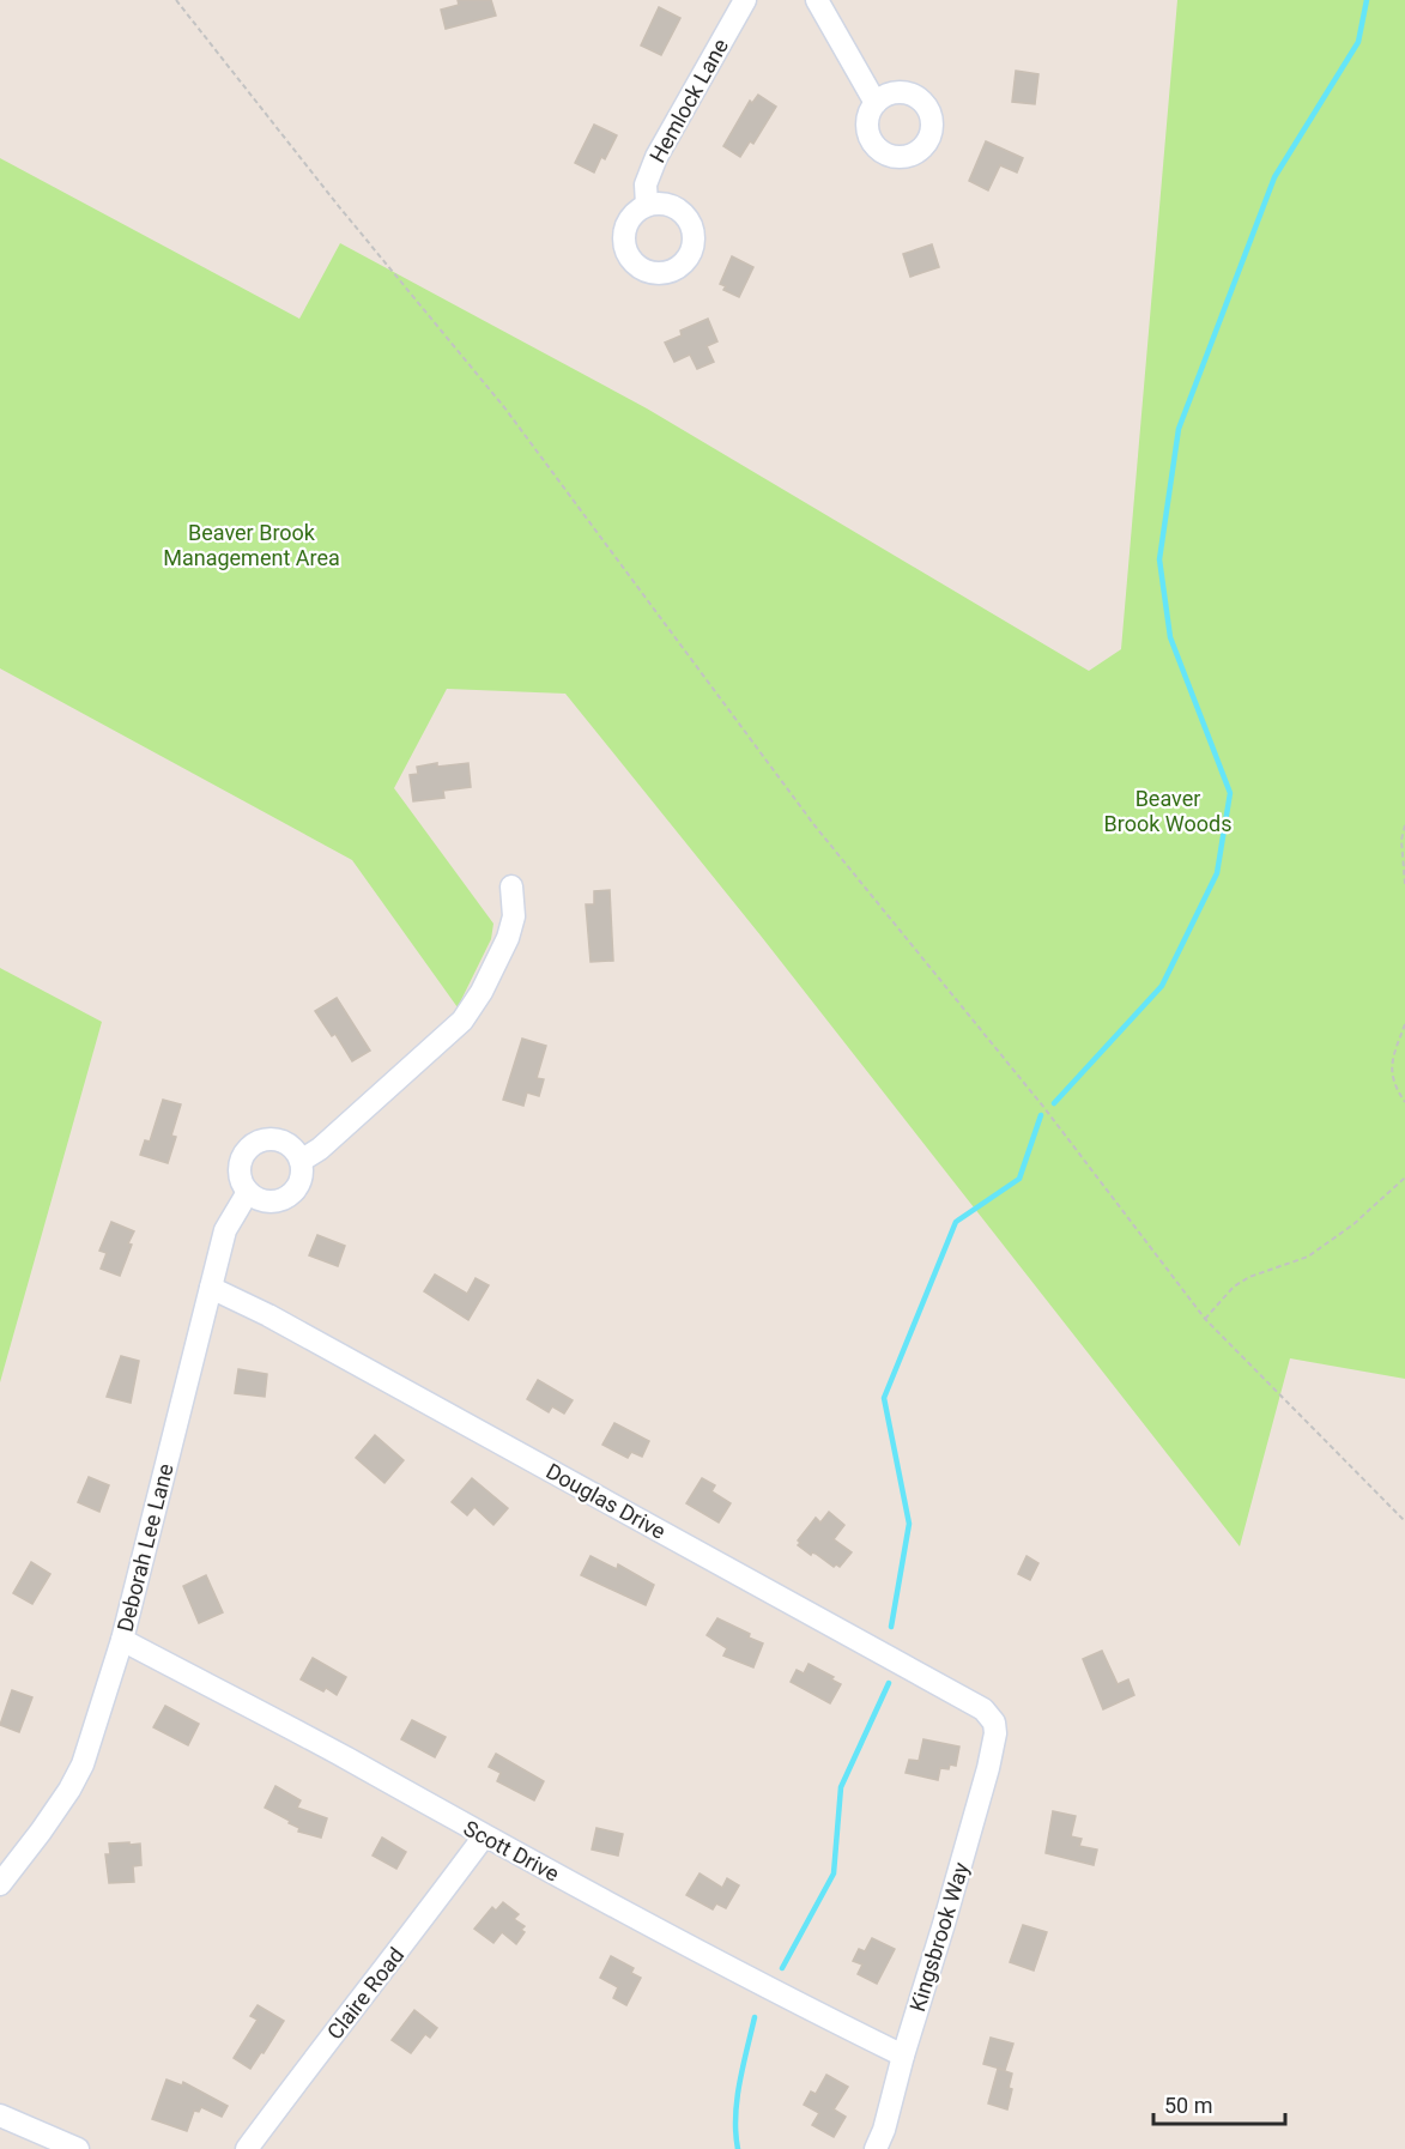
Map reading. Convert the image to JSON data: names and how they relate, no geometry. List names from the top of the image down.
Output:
{
  "streets": {
    "street": [
      "Hemlock Lane",
      "Douglas Drive",
      "Deborah Lee Lane",
      "Scott Drive",
      "Kingsbrook Way",
      "Claire Road"
    ]
  },
  "crossings": [
    ["Douglas Drive", "Deborah Lee Lane"],
    ["Douglas Drive", "Kingsbrook Way"],
    ["Deborah Lee Lane", "Scott Drive"],
    ["Scott Drive", "Kingsbrook Way"],
    ["Scott Drive", "Claire Road"]
  ],
  "parks": ["Beaver Brook Management Area", "Beaver Brook Woods"],
  "scale_bar": "50 m"
}
